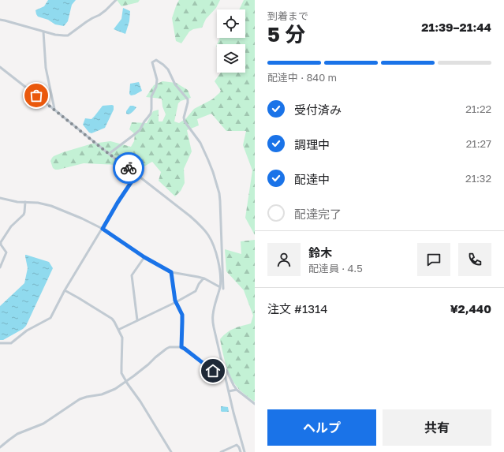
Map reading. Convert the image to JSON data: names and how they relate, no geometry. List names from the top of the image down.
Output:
{
  "page": {
    "heading": ["5 分", "到着まで", "21:39–21:44"],
    "panel": [
      "鈴木",
      "配達員 · 4.5",
      "注文 #1314",
      "¥2,440"
    ],
    "bar": "配達中 · 840 m",
    "list": [
      ["受付済み", "21:22"],
      ["調理中", "21:27"],
      ["配達中", "21:32"],
      "配達完了"
    ],
    "buttons": ["ヘルプ", "共有"]
  }
}
